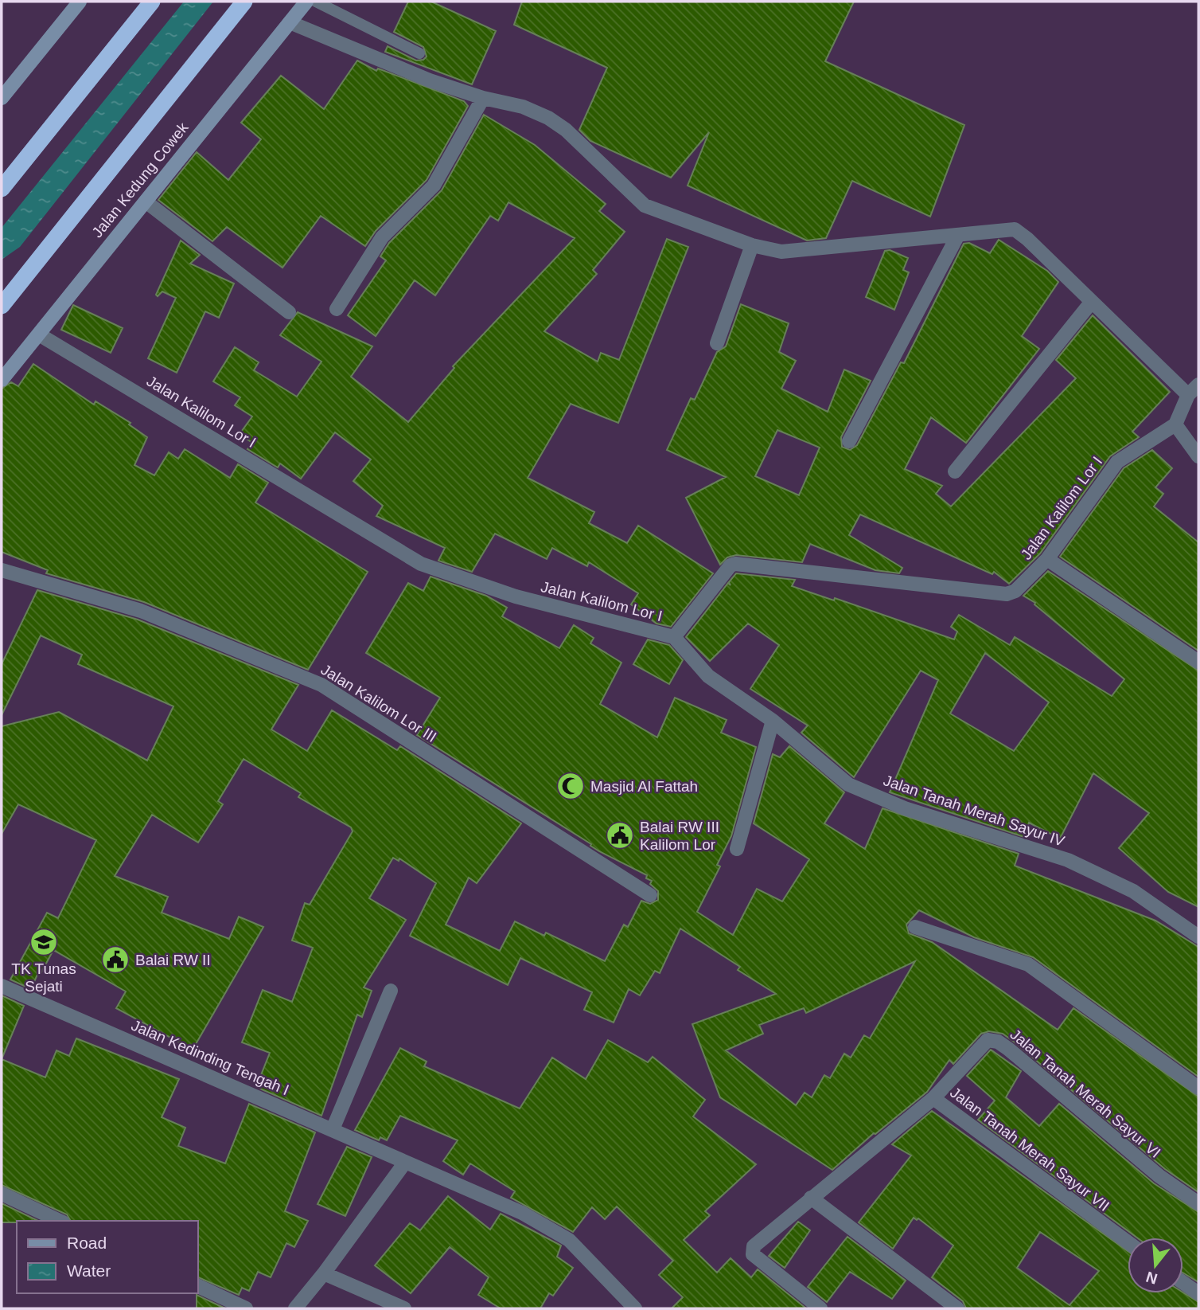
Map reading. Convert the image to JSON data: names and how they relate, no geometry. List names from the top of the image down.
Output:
{
  "streets": {
    "highway": ["Jalan Kedung Cowek"],
    "street": [
      "Jalan Kalilom Lor I",
      "Jalan Kalilom Lor III",
      "Jalan Tanah Merah Sayur IV",
      "Jalan Kedinding Tengah I",
      "Jalan Tanah Merah Sayur VI",
      "Jalan Tanah Merah Sayur VII"
    ]
  },
  "crossings": [
    ["Jalan Kedung Cowek", "Jalan Kalilom Lor I"],
    ["Jalan Kalilom Lor I", "Jalan Tanah Merah Sayur IV"],
    ["Jalan Tanah Merah Sayur VI", "Jalan Tanah Merah Sayur VII"]
  ],
  "places": {
    "mosque": ["Masjid Al Fattah"],
    "public building": ["Balai RW III Kalilom Lor", "Balai RW II"],
    "school or university": ["TK Tunas Sejati"]
  },
  "legend": ["Road", "Water"],
  "north": "bottom"
}
